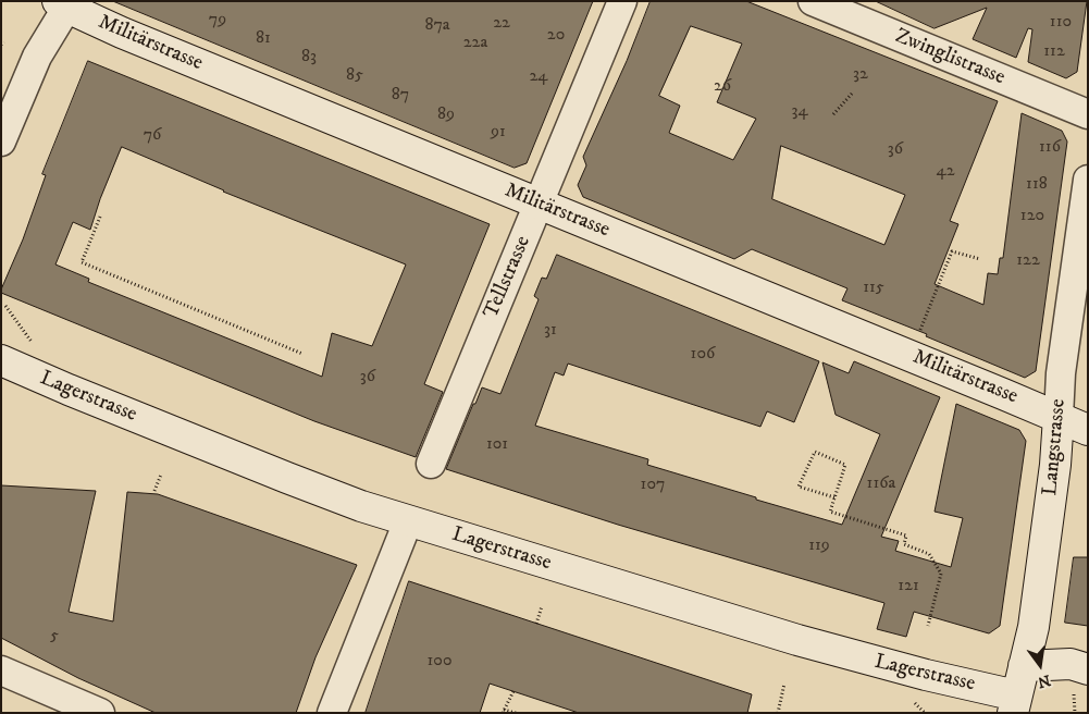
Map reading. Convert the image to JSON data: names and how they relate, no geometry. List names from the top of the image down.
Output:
{
  "streets": {
    "street": [
      "Militärstrasse",
      "Zwinglistrasse",
      "Tellstrasse",
      "Lagerstrasse",
      "Langstrasse"
    ]
  },
  "crossings": [
    ["Militärstrasse", "Tellstrasse"],
    ["Militärstrasse", "Langstrasse"],
    ["Lagerstrasse", "Langstrasse"]
  ],
  "house_numbers": [
    "79",
    "110",
    "22",
    "87a",
    "20",
    "81",
    "22a",
    "112",
    "83",
    "32",
    "85",
    "24",
    "26",
    "87",
    "34",
    "89",
    "91",
    "76",
    "116",
    "36",
    "42",
    "118",
    "120",
    "122",
    "115",
    "31",
    "106",
    "36",
    "101",
    "116a",
    "107",
    "119",
    "121",
    "5",
    "100"
  ],
  "north": "bottom"
}
